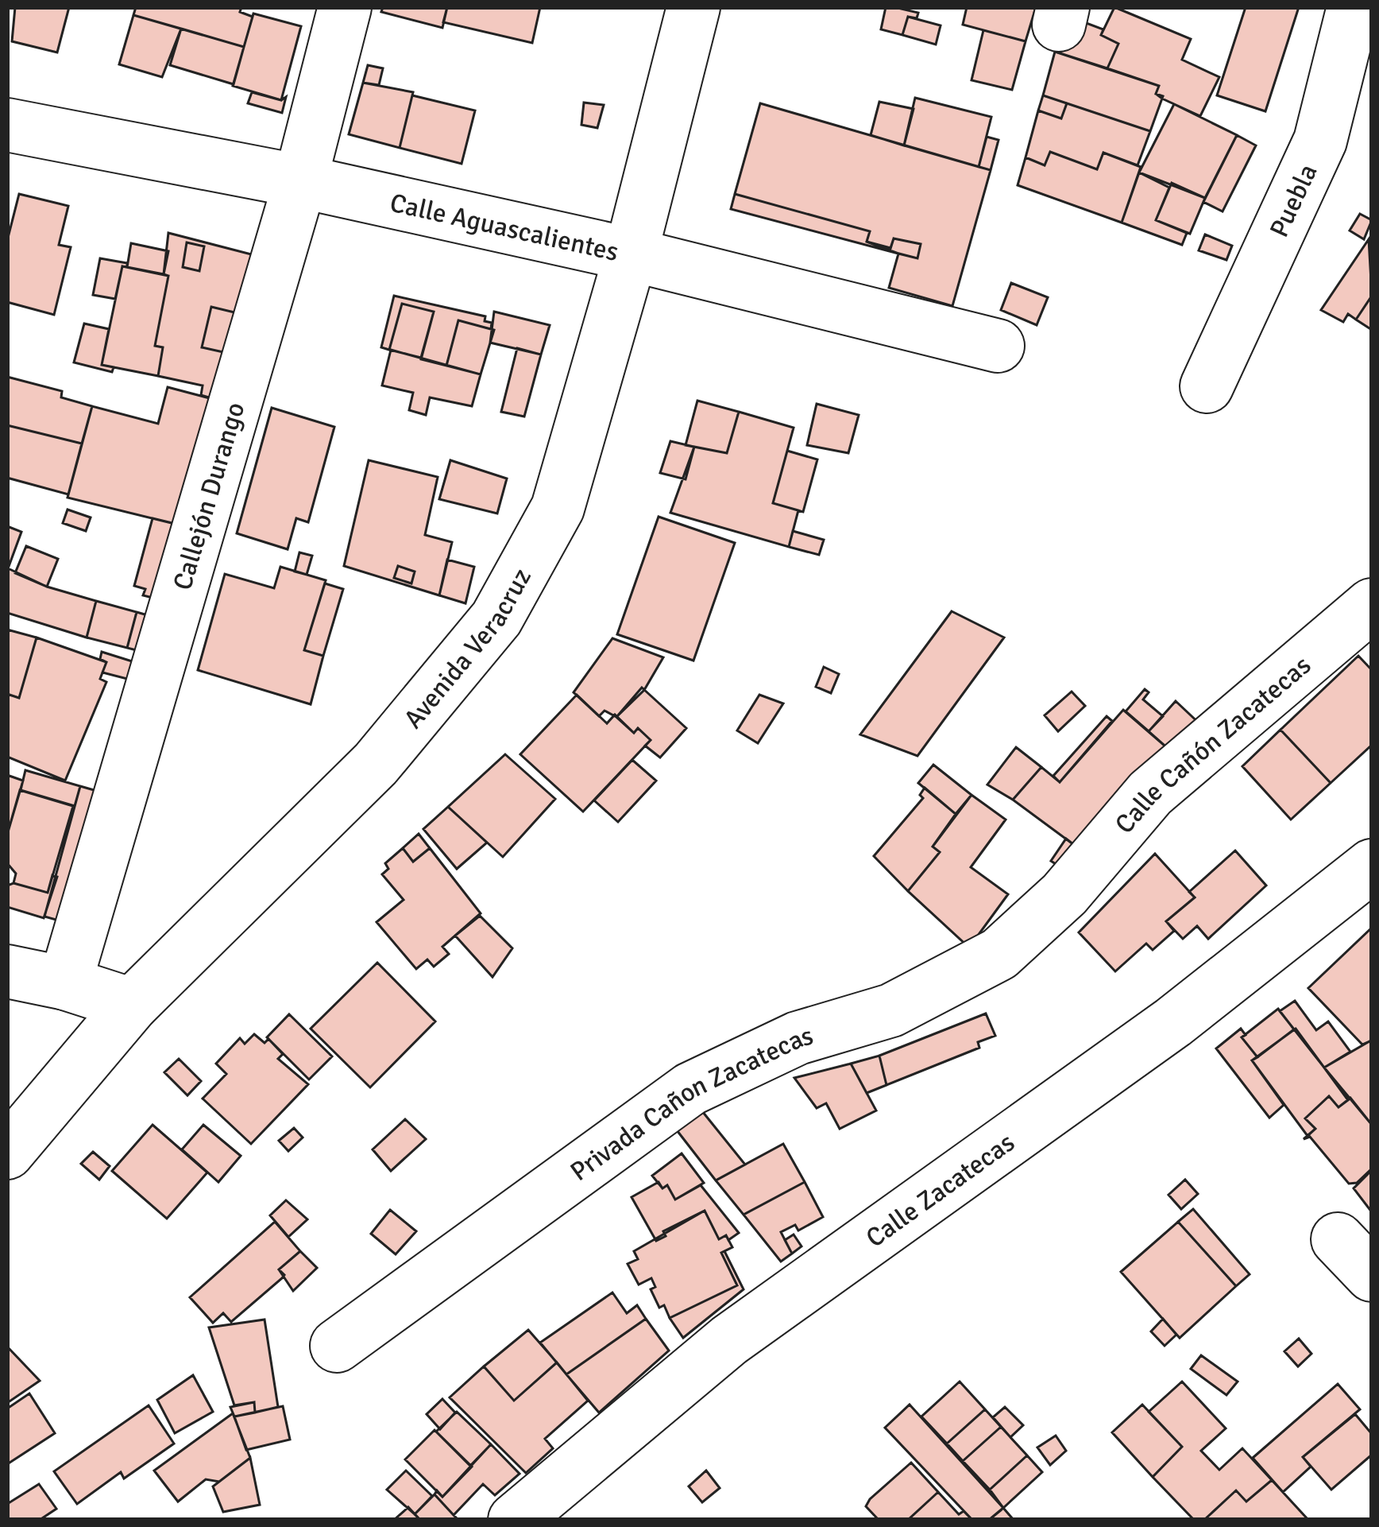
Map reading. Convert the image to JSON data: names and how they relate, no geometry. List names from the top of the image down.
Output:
{
  "streets": {
    "street": [
      "Puebla",
      "Calle Aguascalientes",
      "Callejón Durango",
      "Avenida Veracruz",
      "Calle Cañón Zacatecas",
      "Privada Cañon Zacatecas",
      "Calle Zacatecas"
    ]
  },
  "crossings": [
    ["Calle Aguascalientes", "Callejón Durango"],
    ["Calle Aguascalientes", "Avenida Veracruz"],
    ["Calle Cañón Zacatecas", "Privada Cañon Zacatecas"]
  ]
}
